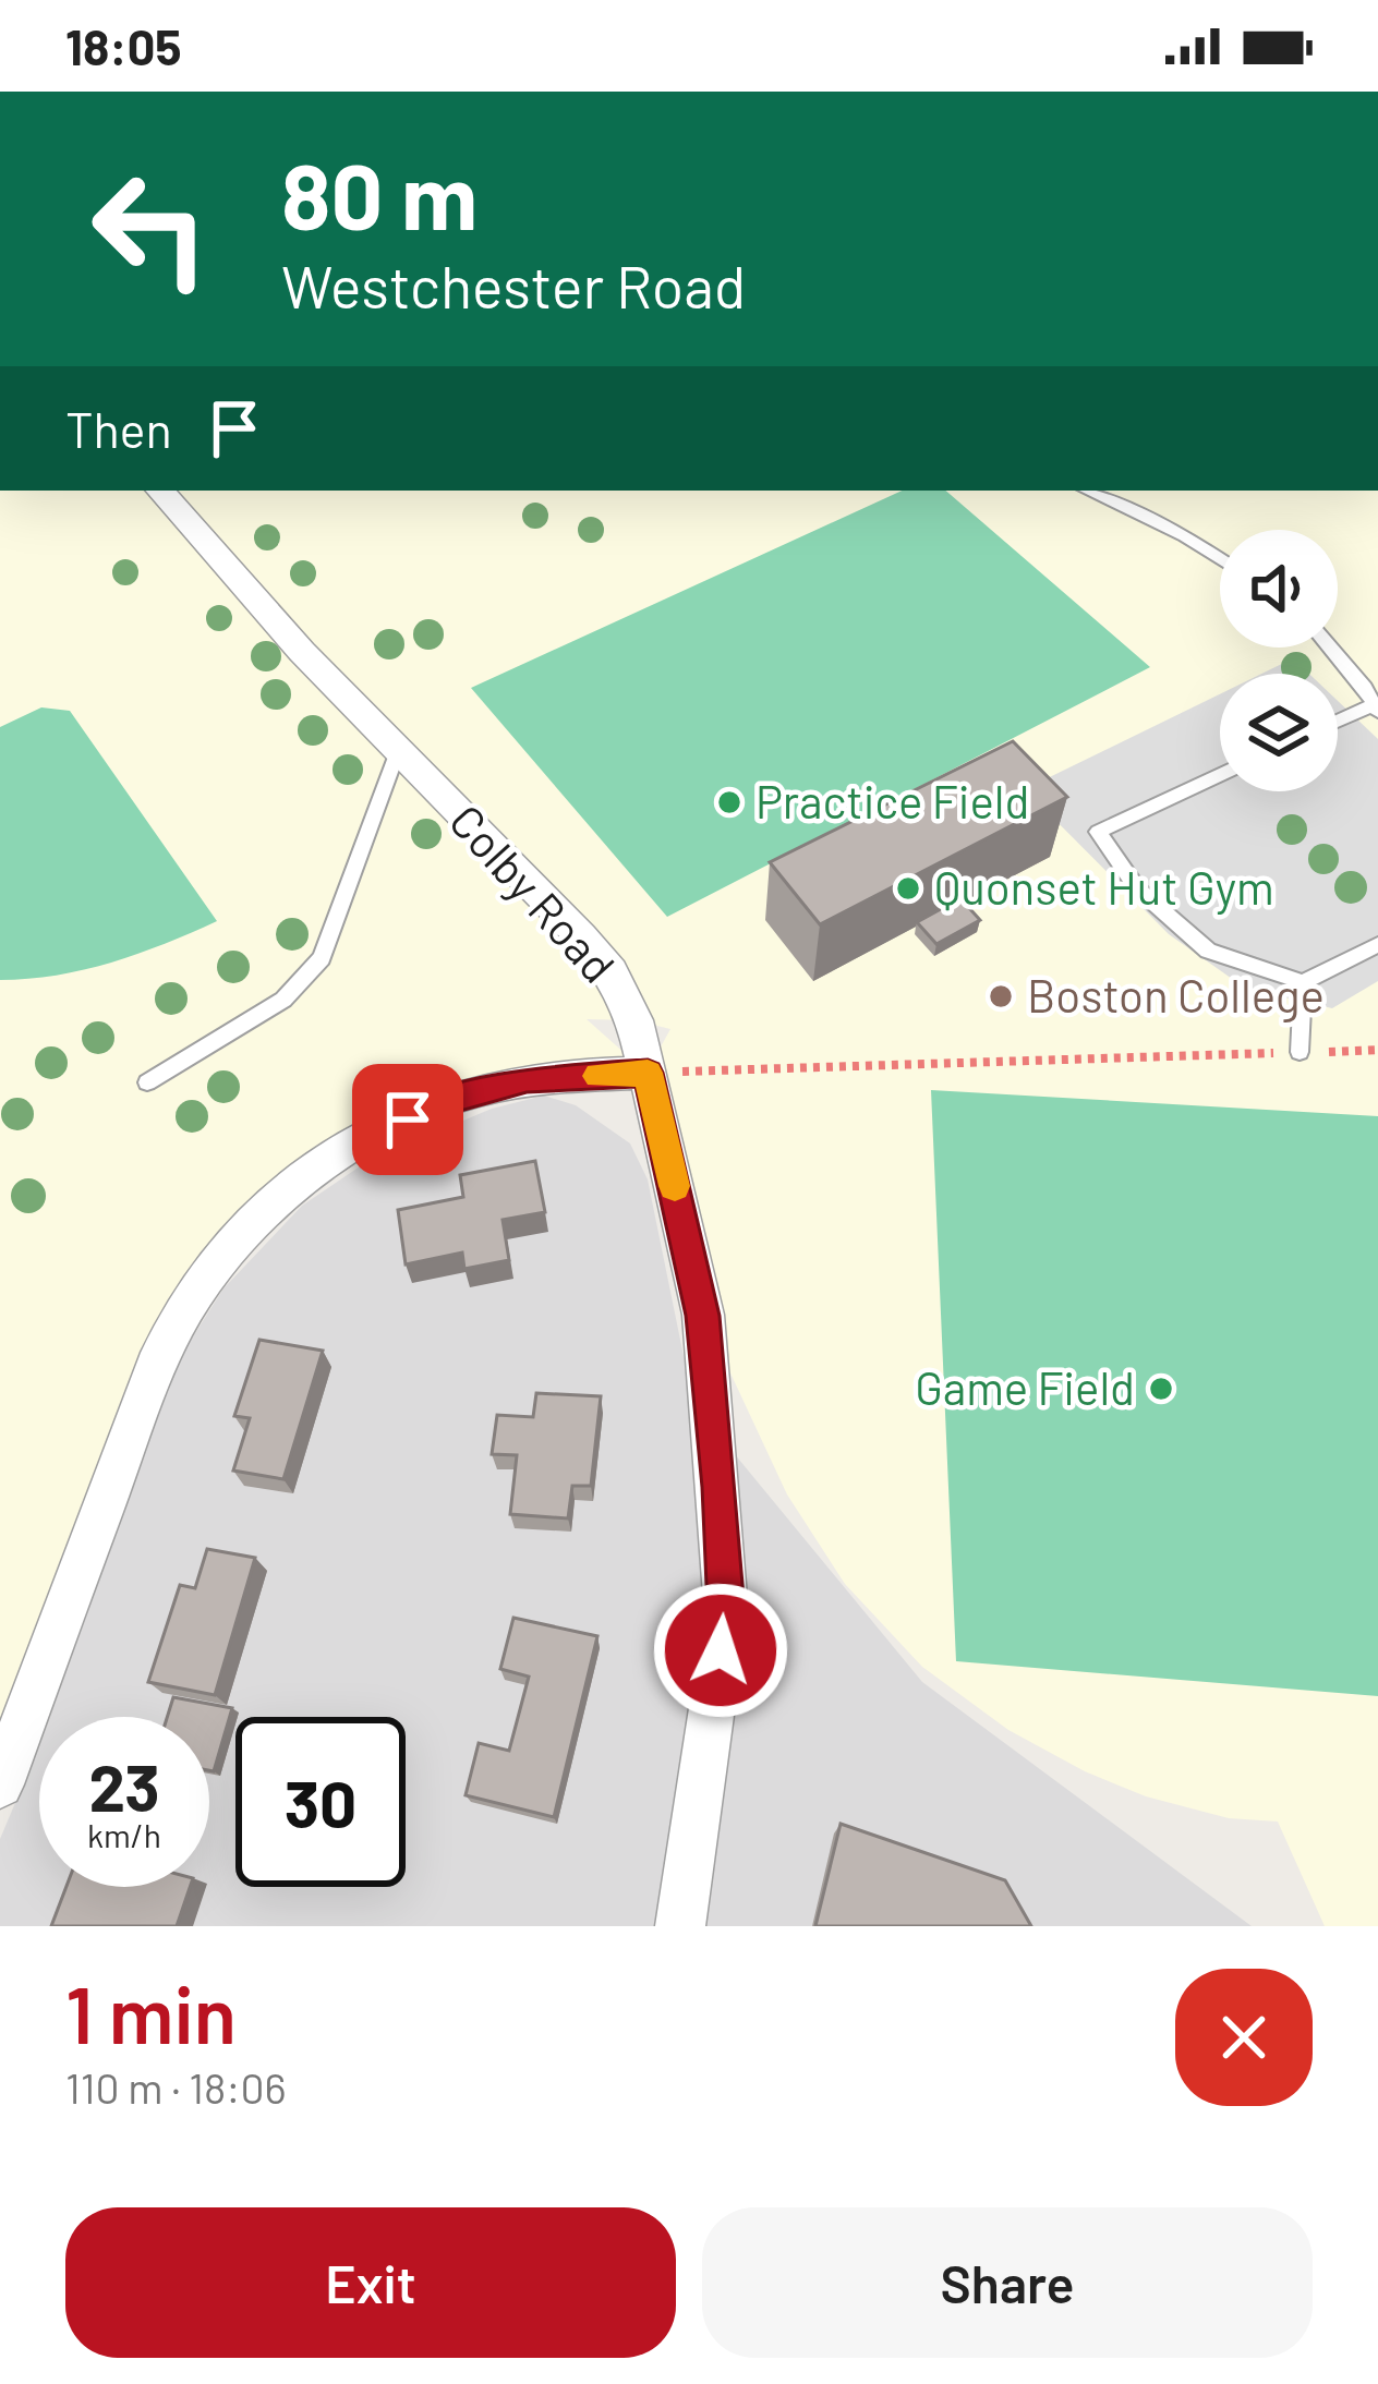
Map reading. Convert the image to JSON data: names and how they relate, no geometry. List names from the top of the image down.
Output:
{
  "streets": {
    "street": ["Colby Road"]
  },
  "places": [
    "Practice Field",
    "Quonset Hut Gym",
    "Boston College",
    "Game Field"
  ],
  "page": {
    "status": "18:05",
    "turn": ["80 m", "Westchester Road"],
    "then": "Then",
    "speed": "23 km/h",
    "limit": "30",
    "heading": ["1 min", "110 m · 18:06"],
    "buttons": ["Exit", "Share"]
  }
}
